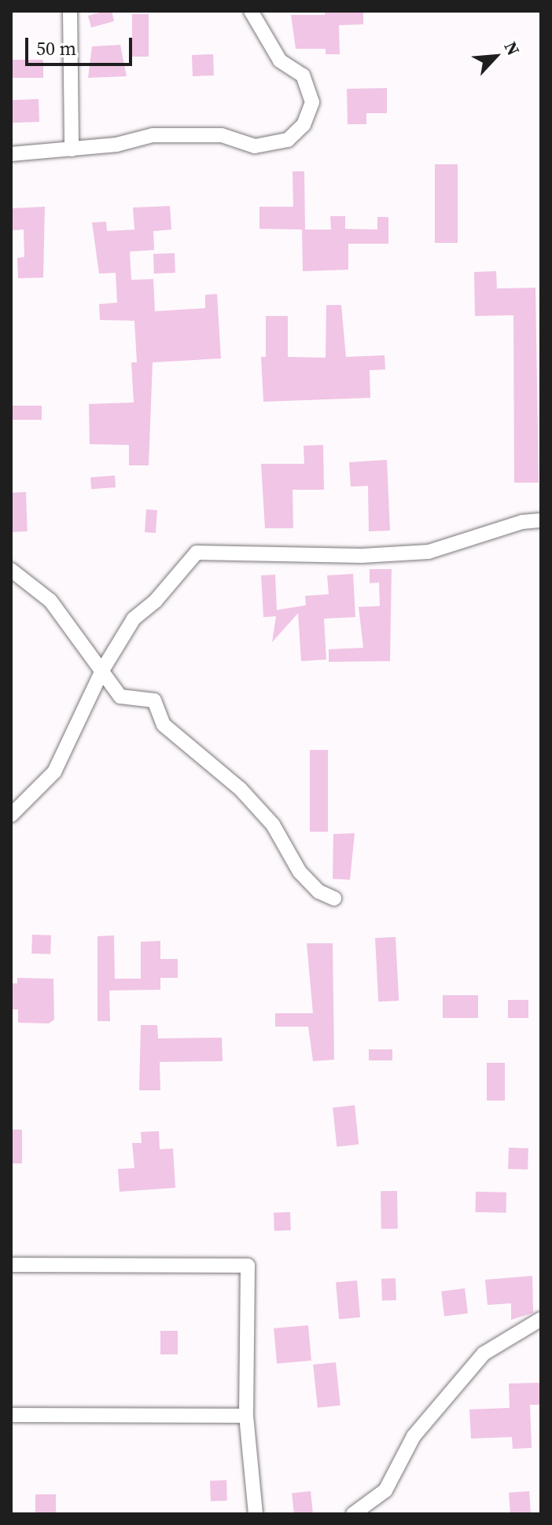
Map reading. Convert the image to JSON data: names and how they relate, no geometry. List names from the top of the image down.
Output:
{
  "scale_bar": "50 m",
  "north": "top right"
}
